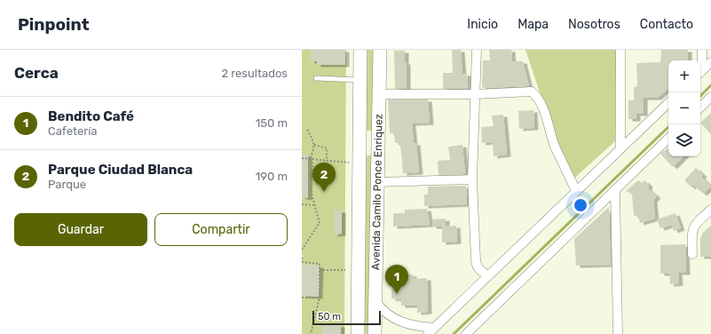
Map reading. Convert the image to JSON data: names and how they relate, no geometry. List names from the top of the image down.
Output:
{
  "streets": {
    "main road": ["Avenida Camilo Ponce Enriquez"]
  },
  "scale_bar": "50 m",
  "page": {
    "header": "Pinpoint",
    "nav": [
      "Inicio",
      "Mapa",
      "Nosotros",
      "Contacto"
    ],
    "heading": ["Cerca", "2 resultados"],
    "map_buttons": ["+", "−"],
    "list": [
      {
        "mark": "1",
        "name": "Bendito Café",
        "note": "Cafetería",
        "value": "150 m"
      },
      {
        "mark": "2",
        "name": "Parque Ciudad Blanca",
        "note": "Parque",
        "value": "190 m"
      }
    ],
    "pins": ["2", "1"],
    "buttons": ["Guardar", "Compartir"],
    "scale": "50 m"
  }
}
